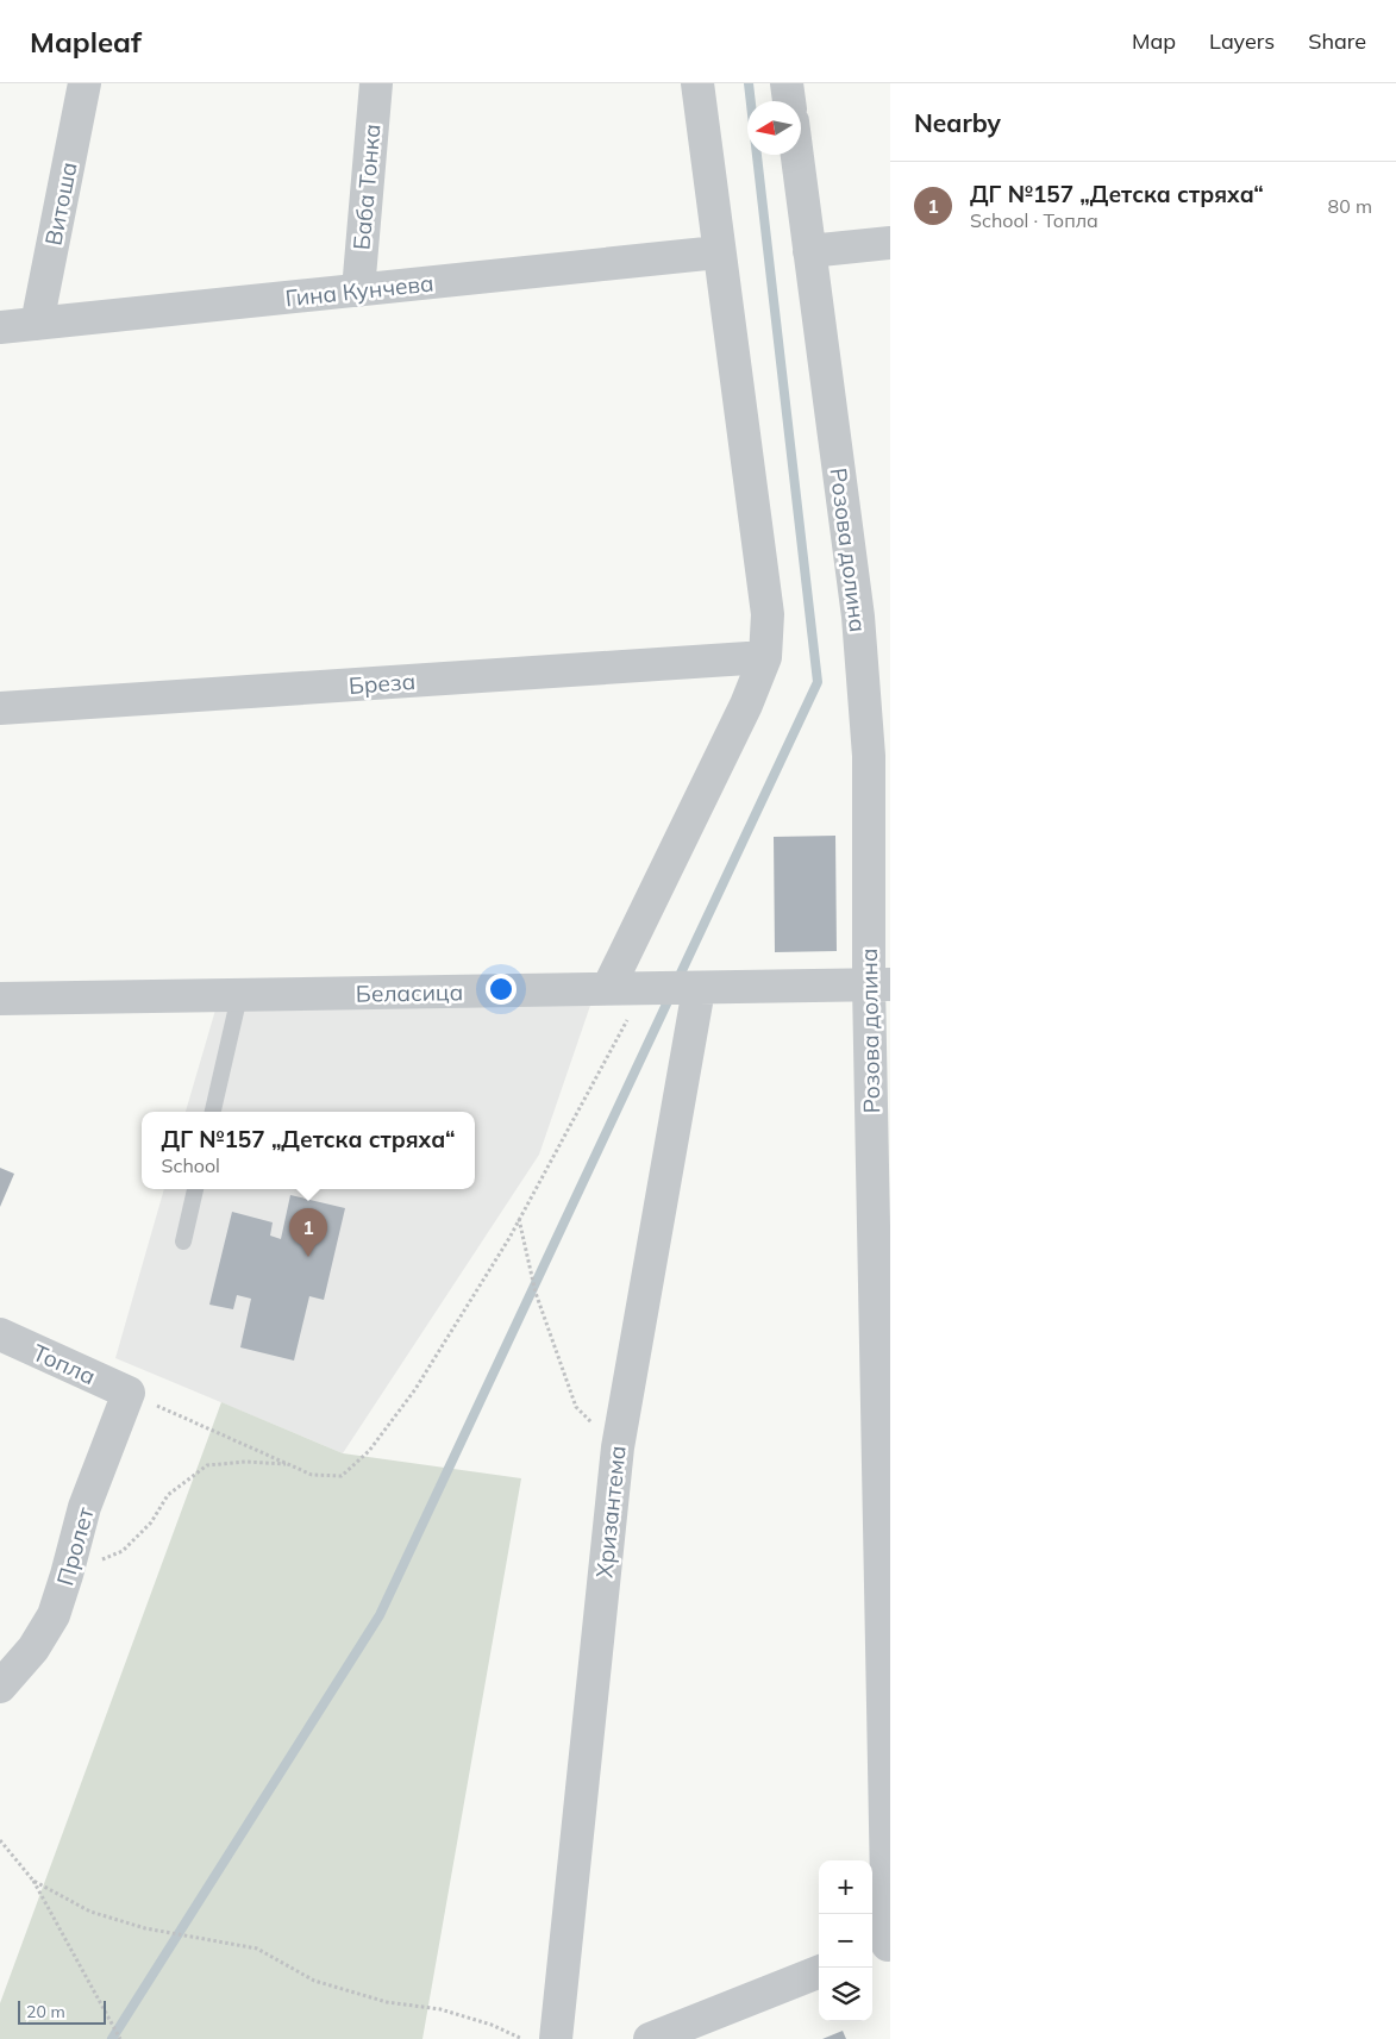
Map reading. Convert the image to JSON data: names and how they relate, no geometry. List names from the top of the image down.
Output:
{
  "streets": {
    "street": [
      "Баба Тонка",
      "Витоша",
      "Гина Кунчева",
      "Розова долина",
      "Бреза",
      "Беласица",
      "Топла",
      "Хризантема",
      "Пролет"
    ]
  },
  "crossings": [
    ["Баба Тонка", "Гина Кунчева"],
    ["Витоша", "Гина Кунчева"],
    ["Розова долина", "Беласица"],
    ["Беласица", "Хризантема"],
    ["Топла", "Пролет"]
  ],
  "scale_bar": "20 m",
  "north": "left",
  "page": {
    "header": "Mapleaf",
    "nav": ["Map", "Layers", "Share"],
    "heading": "Nearby",
    "list": [
      {
        "mark": "1",
        "name": "ДГ №157 „Детска стряха“",
        "note": "School · Топла",
        "value": "80 m"
      }
    ],
    "popup": ["ДГ №157 „Детска стряха“", "School"],
    "pins": "1",
    "map_buttons": ["+", "−"],
    "scale": "20 m"
  }
}
